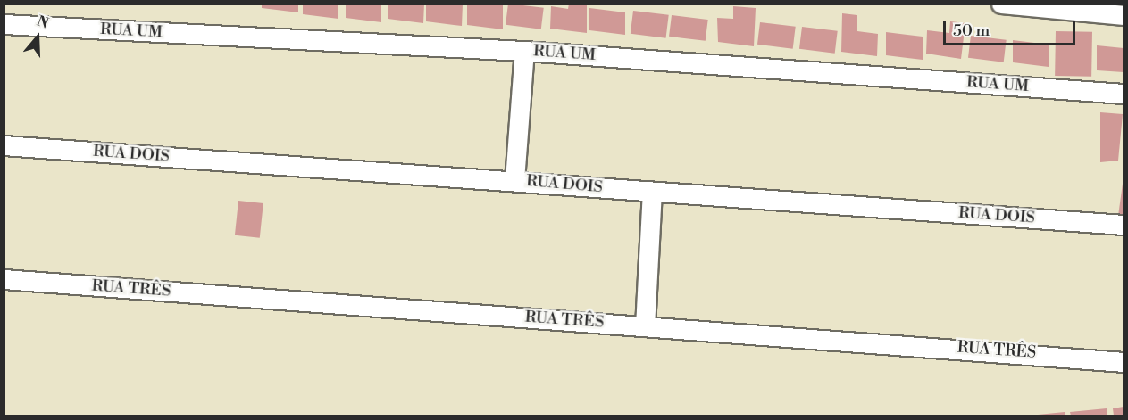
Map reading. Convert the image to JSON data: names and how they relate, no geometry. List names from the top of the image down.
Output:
{
  "streets": {
    "street": ["RUA UM", "RUA DOIS", "RUA TRÊS"]
  },
  "scale_bar": "50 m",
  "north": "top"
}
